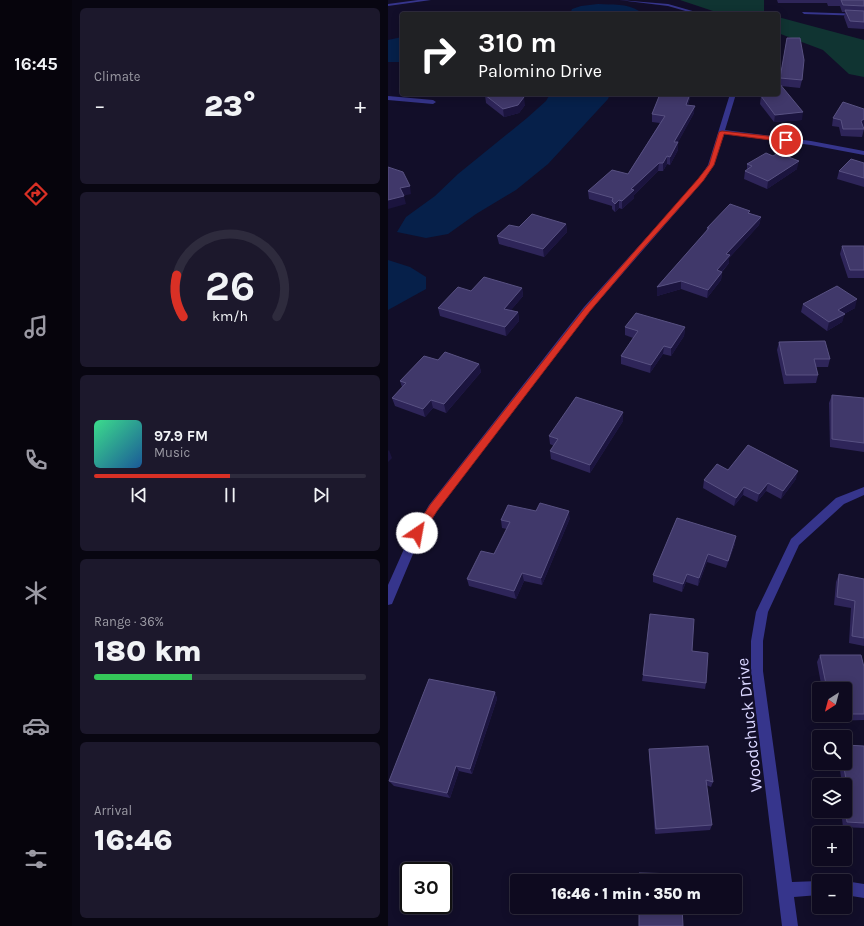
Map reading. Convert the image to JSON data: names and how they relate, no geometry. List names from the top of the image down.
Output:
{
  "streets": {
    "street": ["Woodchuck Drive"]
  },
  "north": "bottom left",
  "page": {
    "tabs": "16:45",
    "tile": [
      "Climate",
      ["Range · 36%", "180 km"],
      ["Arrival", "16:46"]
    ],
    "turn": ["310 m", "Palomino Drive"],
    "heat": ["−", "23°", "+"],
    "song": ["97.9 FM", "Music"],
    "map_buttons": ["+", "−"],
    "limit": "30",
    "trip": "16:46 · 1 min · 350 m",
    "gauge": ["26", "km/h"]
  }
}
